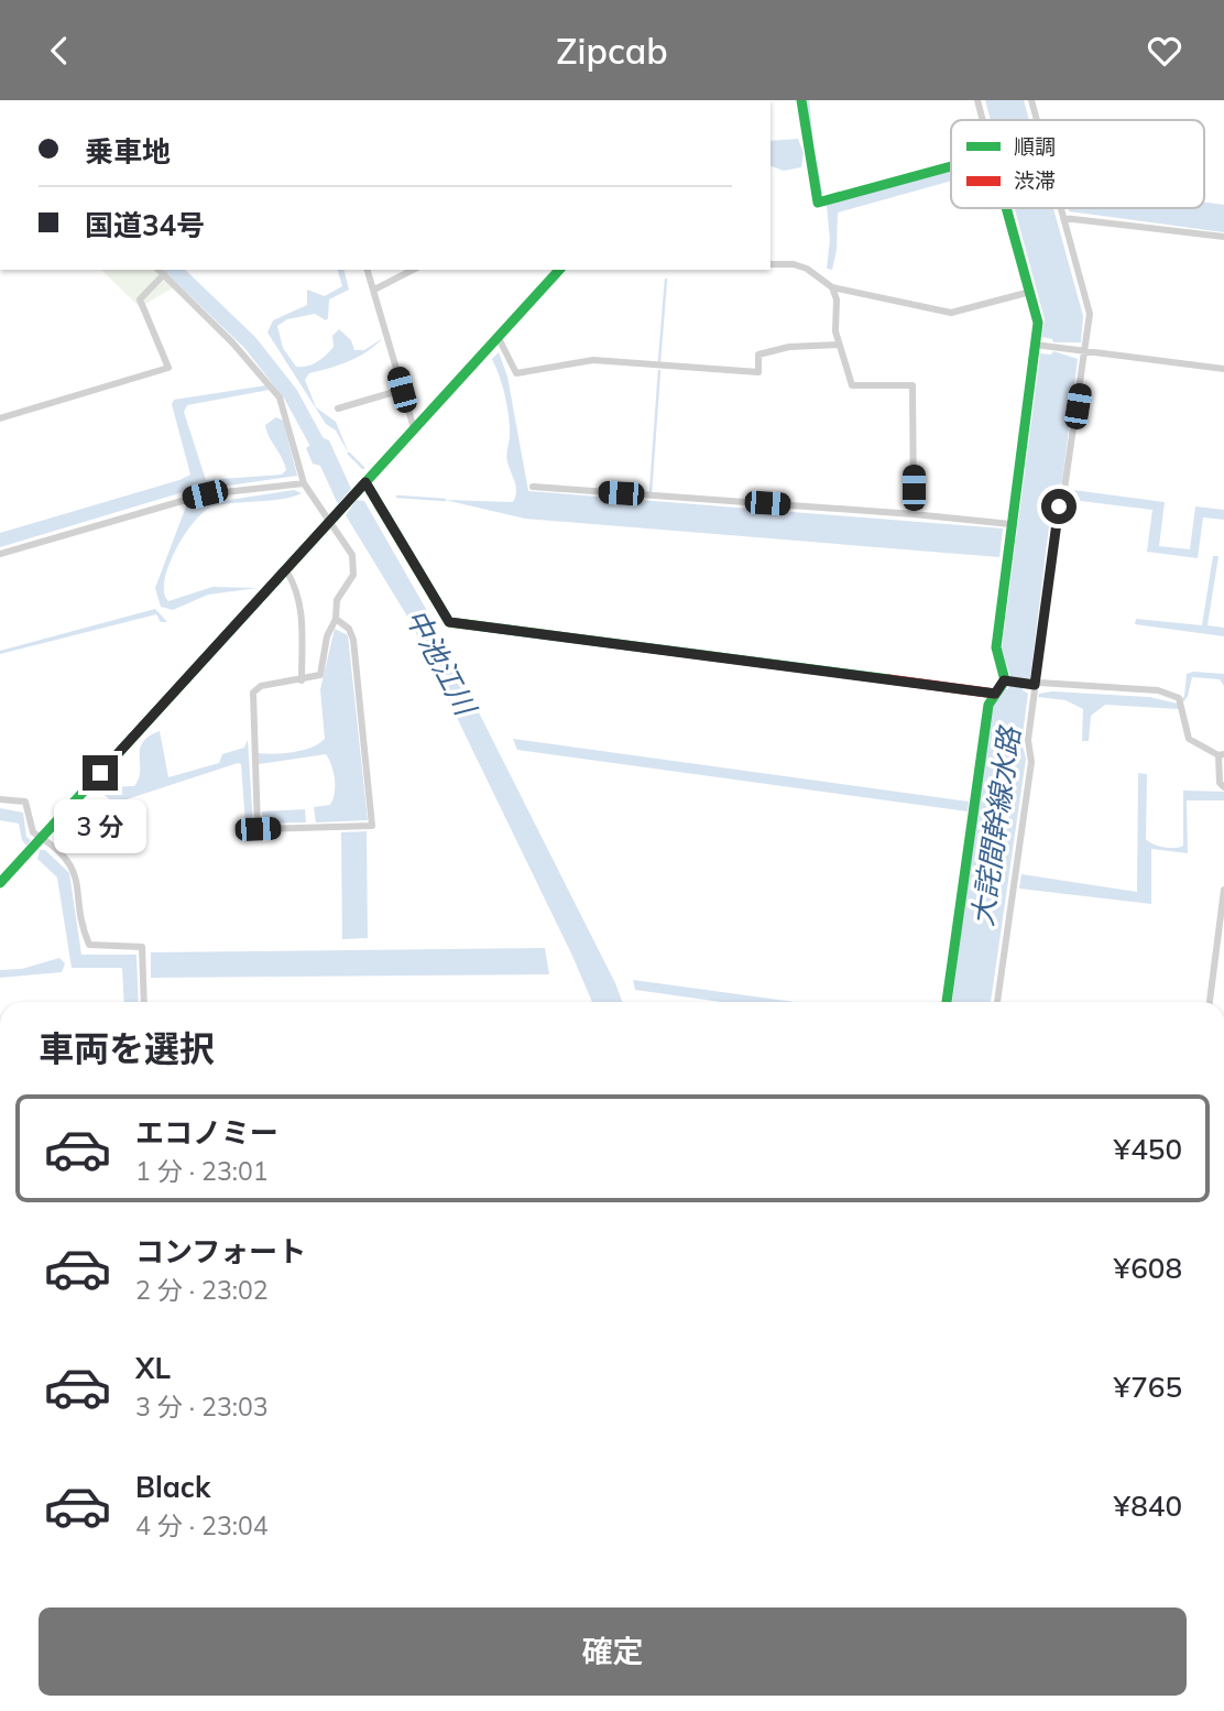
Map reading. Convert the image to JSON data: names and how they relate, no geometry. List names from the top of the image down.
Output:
{
  "water": ["中池江川", "大詫間幹線水路"],
  "legend": ["順調", "渋滞"],
  "page": {
    "header": "Zipcab",
    "banner": ["乗車地", "国道34号"],
    "bubble": "3 分",
    "heading": "車両を選択",
    "list": [
      {
        "name": "エコノミー",
        "note": "1 分 · 23:01",
        "value": "¥450"
      },
      {
        "name": "コンフォート",
        "note": "2 分 · 23:02",
        "value": "¥608"
      },
      {
        "name": "XL",
        "note": "3 分 · 23:03",
        "value": "¥765"
      },
      {
        "name": "Black",
        "note": "4 分 · 23:04",
        "value": "¥840"
      }
    ],
    "buttons": "確定"
  }
}
